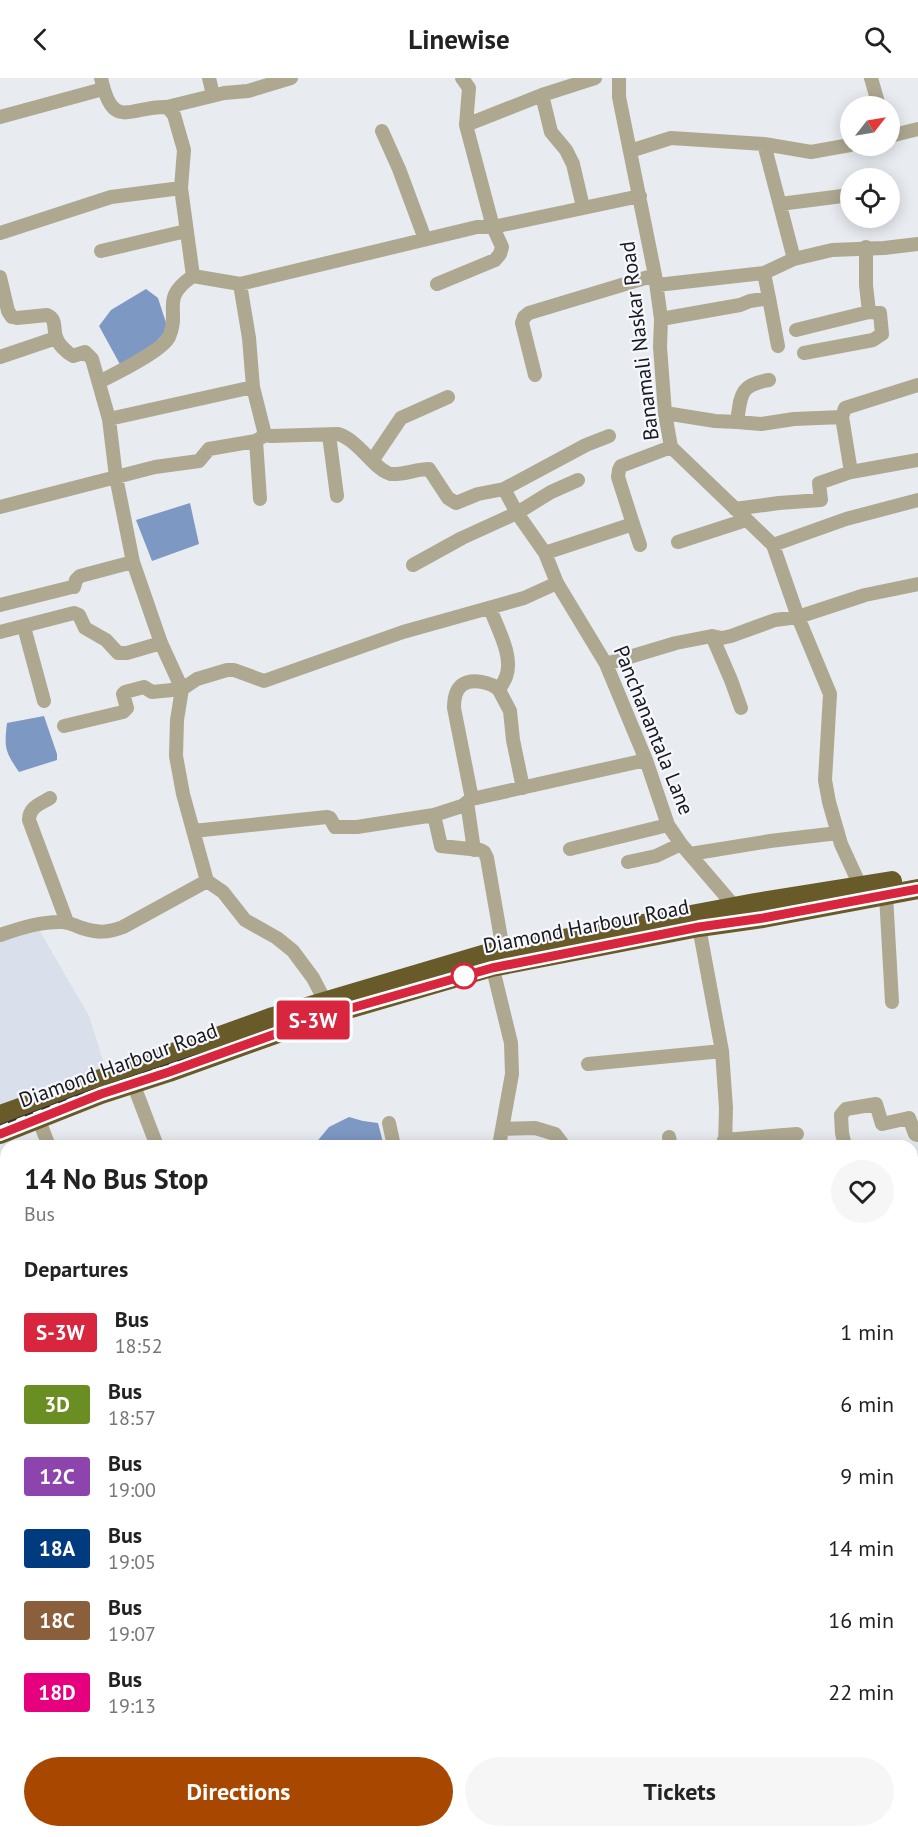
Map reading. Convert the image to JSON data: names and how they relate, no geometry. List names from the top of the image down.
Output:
{
  "streets": {
    "highway": ["Diamond Harbour Road"],
    "street": ["Banamali Naskar Road", "Panchanantala Lane"]
  },
  "crossings": [
    ["Banamali Naskar Road", "Diamond Harbour Road"],
    ["Panchanantala Lane", "Diamond Harbour Road"]
  ],
  "lines": ["bus line S-3W"],
  "north": "top right",
  "page": {
    "header": "Linewise",
    "on_map": "S-3W",
    "heading": [
      ["14 No Bus Stop", "Bus"],
      "Departures"
    ],
    "list": [
      {
        "mark": "S-3W",
        "name": "Bus",
        "note": "18:52",
        "value": "1 min"
      },
      {
        "mark": "3D",
        "name": "Bus",
        "note": "18:57",
        "value": "6 min"
      },
      {
        "mark": "12C",
        "name": "Bus",
        "note": "19:00",
        "value": "9 min"
      },
      {
        "mark": "18A",
        "name": "Bus",
        "note": "19:05",
        "value": "14 min"
      },
      {
        "mark": "18C",
        "name": "Bus",
        "note": "19:07",
        "value": "16 min"
      },
      {
        "mark": "18D",
        "name": "Bus",
        "note": "19:13",
        "value": "22 min"
      }
    ],
    "buttons": ["Directions", "Tickets"]
  }
}
